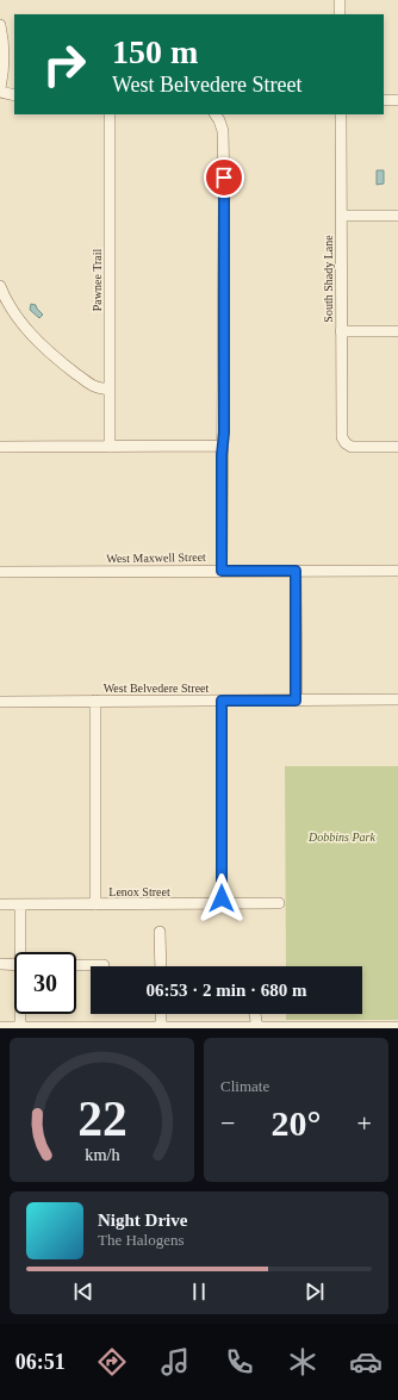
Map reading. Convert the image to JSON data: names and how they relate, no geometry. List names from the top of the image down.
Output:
{
  "streets": {
    "street": [
      "South Shady Lane",
      "Pawnee Trail",
      "West Maxwell Street",
      "West Belvedere Street",
      "Lenox Street"
    ]
  },
  "parks": ["Dobbins Park"],
  "page": {
    "turn": ["150 m", "West Belvedere Street"],
    "limit": "30",
    "trip": "06:53 · 2 min · 680 m",
    "tile": "Climate",
    "heat": ["−", "20°", "+"],
    "song": ["Night Drive", "The Halogens"],
    "tabs": "06:51",
    "gauge": ["22", "km/h"]
  }
}
